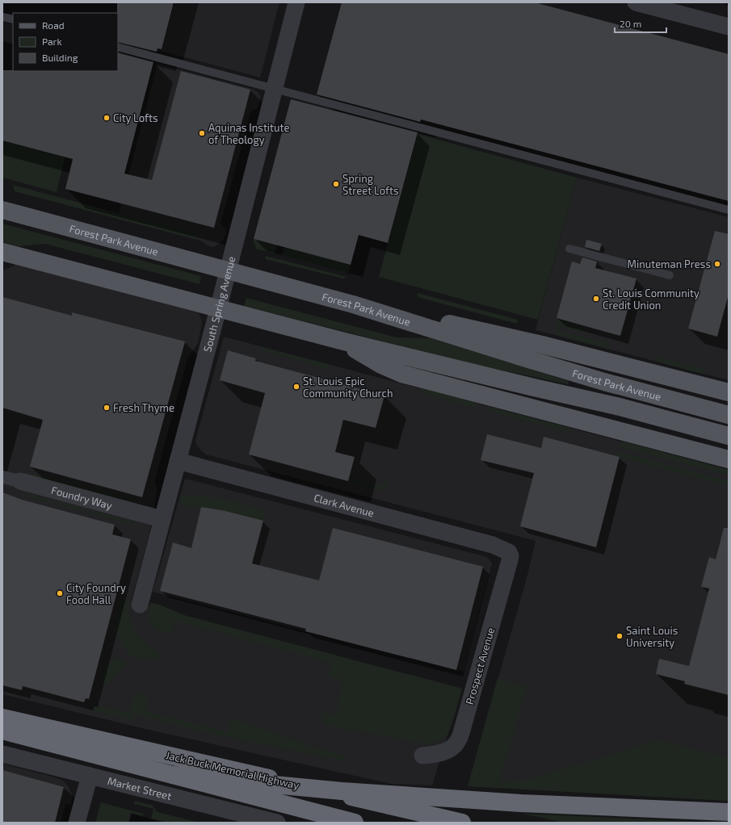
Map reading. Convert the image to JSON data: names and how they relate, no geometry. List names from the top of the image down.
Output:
{
  "streets": {
    "highway": ["Jack Buck Memorial Highway"],
    "main road": ["Forest Park Avenue"],
    "street": [
      "South Spring Avenue",
      "Foundry Way",
      "Clark Avenue",
      "Prospect Avenue",
      "Market Street"
    ]
  },
  "crossings": [
    ["Forest Park Avenue", "South Spring Avenue"],
    ["South Spring Avenue", "Foundry Way"],
    ["South Spring Avenue", "Clark Avenue"],
    ["Clark Avenue", "Prospect Avenue"]
  ],
  "places": [
    "City Lofts",
    "Aquinas Institute of Theology",
    "Spring Street Lofts",
    "Minuteman Press",
    "St. Louis Community Credit Union",
    "St. Louis Epic Community Church",
    "Fresh Thyme",
    "City Foundry Food Hall",
    "Saint Louis University"
  ],
  "legend": ["Road", "Park", "Building"],
  "scale_bar": "20 m"
}
